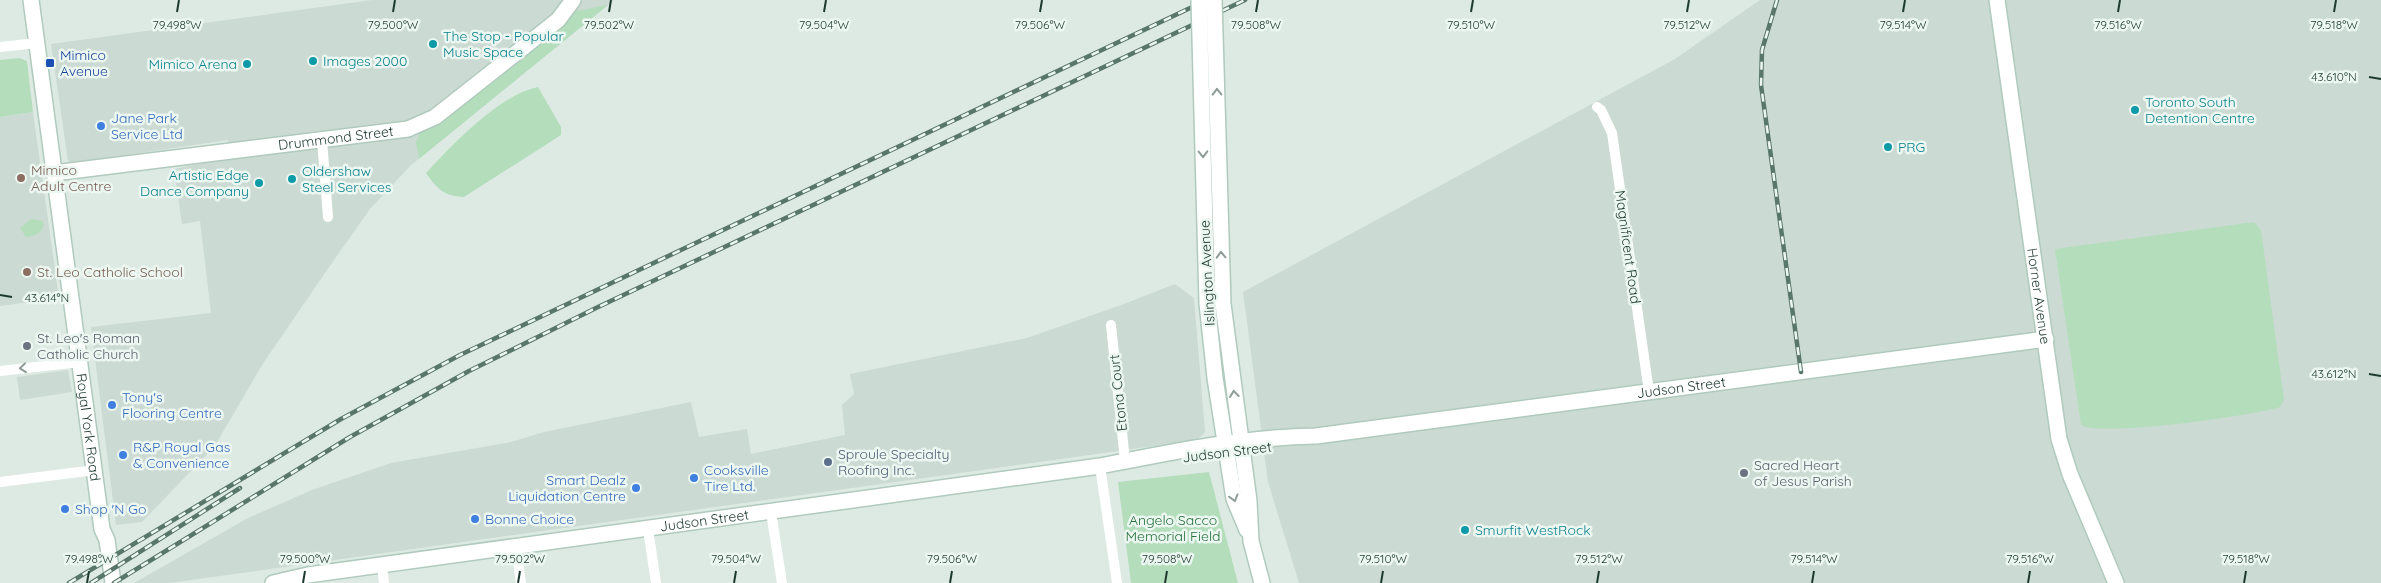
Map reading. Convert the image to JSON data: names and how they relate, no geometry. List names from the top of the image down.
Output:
{
  "streets": {
    "street": [
      "Drummond Street",
      "Magnificent Road",
      "Islington Avenue",
      "Horner Avenue",
      "Judson Street",
      "Etona Court",
      "Royal York Road"
    ]
  },
  "crossings": [
    ["Drummond Street", "Royal York Road"],
    ["Magnificent Road", "Judson Street"],
    ["Islington Avenue", "Judson Street"],
    ["Horner Avenue", "Judson Street"],
    ["Judson Street", "Etona Court"]
  ],
  "parks": ["Angelo Sacco Memorial Field"],
  "places": {
    "other": [
      "The Stop - Popular Music Space",
      "Images 2000",
      "Mimico Arena",
      "Toronto South Detention Centre",
      "Jane Park Service Ltd",
      "PRG",
      "Mimico Adult Centre",
      "Oldershaw Steel Services",
      "Artistic Edge Dance Company",
      "St. Leo Catholic School",
      "St. Leo's Roman Catholic Church",
      "Tony's Flooring Centre",
      "R&P Royal Gas & Convenience",
      "Sproule Specialty Roofing Inc.",
      "Sacred Heart of Jesus Parish",
      "Cooksville Tire Ltd.",
      "Smart Dealz Liquidation Centre",
      "Shop 'N Go",
      "Bonne Choice",
      "Smurfit WestRock"
    ],
    "transit": ["Mimico Avenue"]
  },
  "coordinates": [
    "79.498°W",
    "79.500°W",
    "79.502°W",
    "79.504°W",
    "79.506°W",
    "79.508°W",
    "79.510°W",
    "79.512°W",
    "79.514°W",
    "79.516°W",
    "79.518°W",
    "43.610°N",
    "43.614°N",
    "43.612°N"
  ]
}
